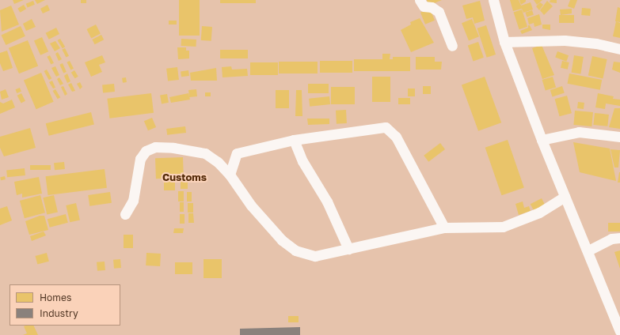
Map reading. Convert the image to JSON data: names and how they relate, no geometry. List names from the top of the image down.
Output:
{
  "districts": ["Customs"],
  "legend": ["Homes", "Industry"]
}
